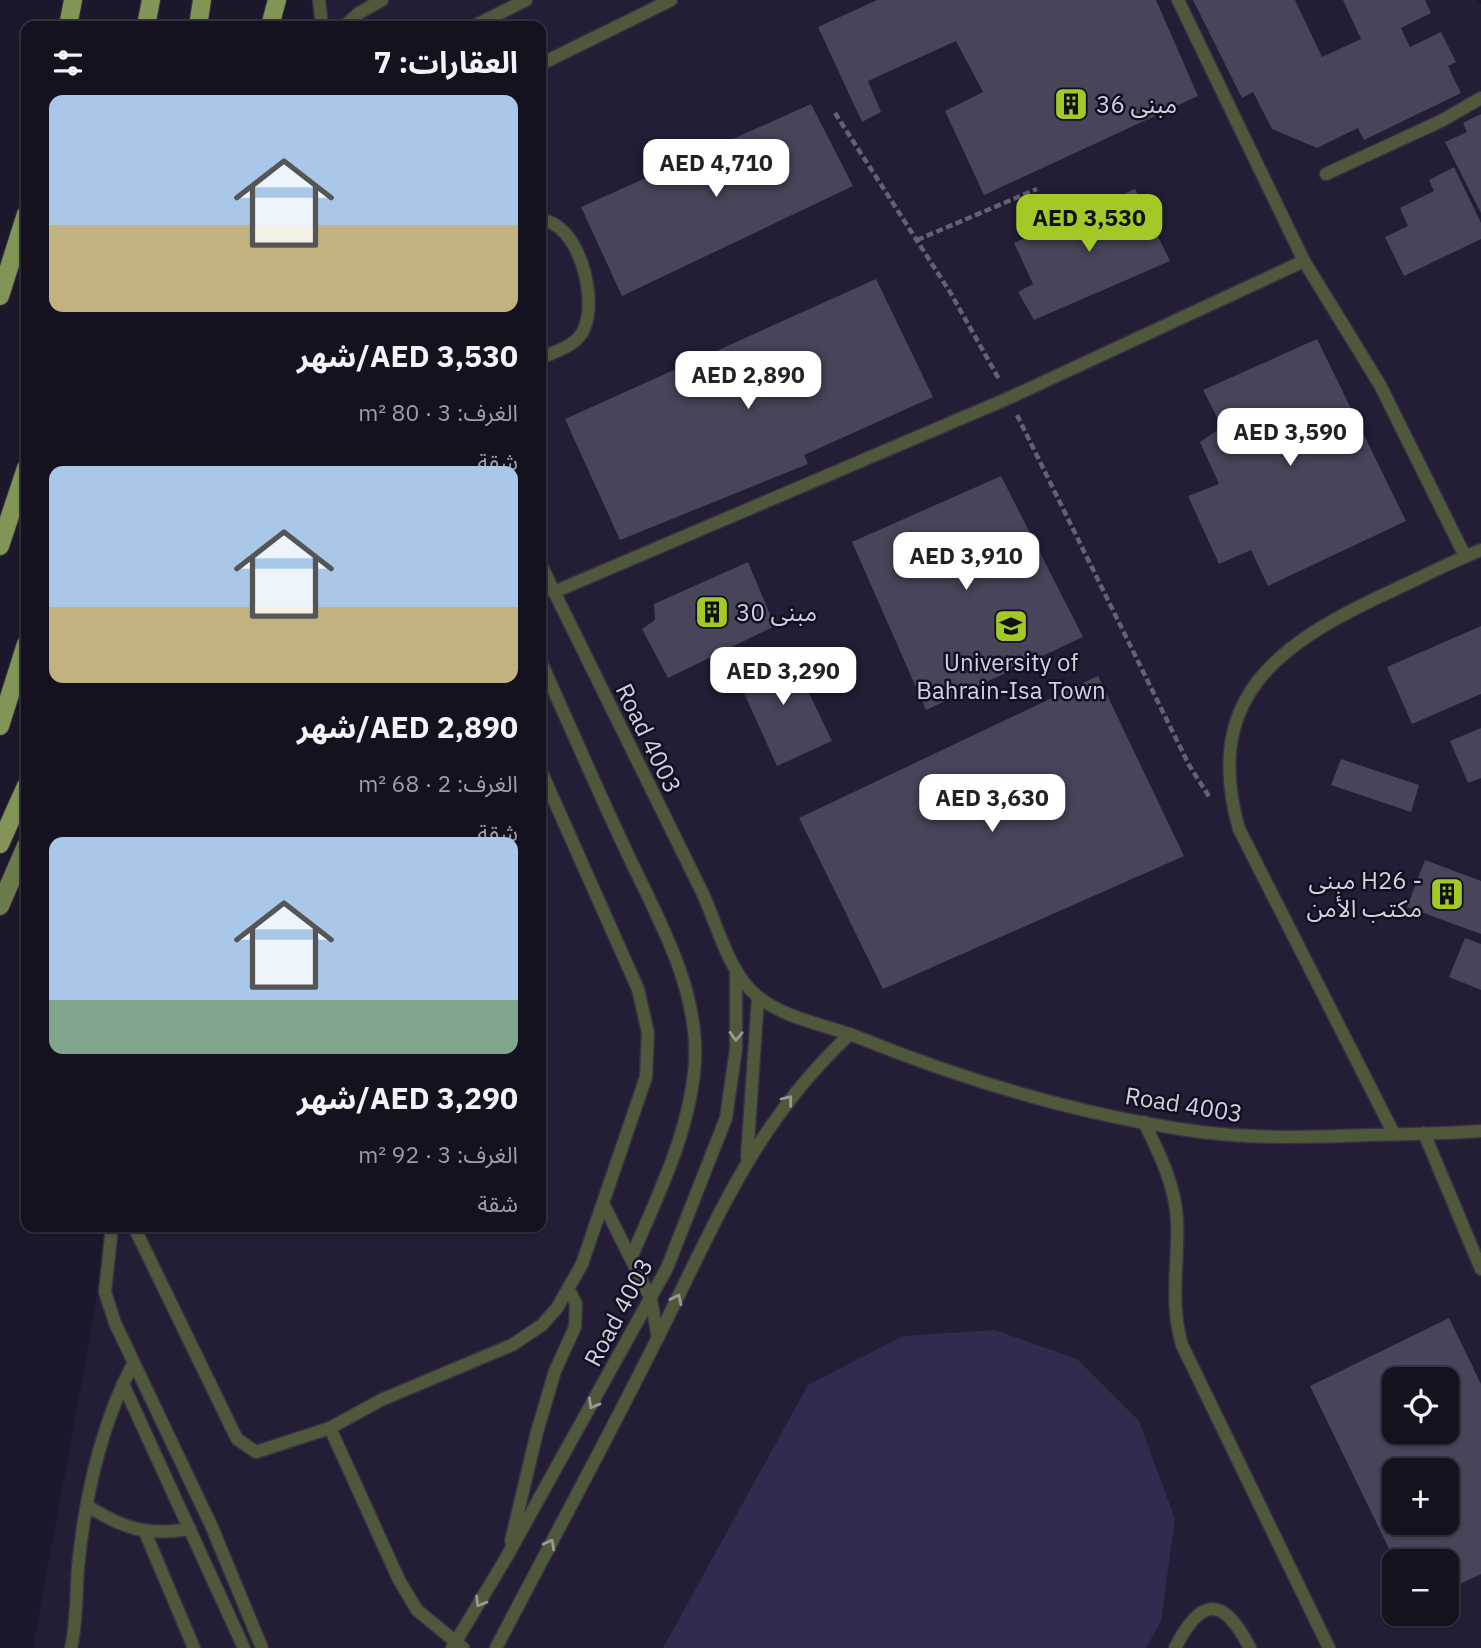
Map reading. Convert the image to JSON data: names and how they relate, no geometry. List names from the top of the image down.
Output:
{
  "streets": {
    "lane": ["Road 4003"]
  },
  "places": {
    "building": ["مبنى 36", "مبنى 30", "مبنى H26 - مكتب الأمن"],
    "school or university": ["University of Bahrain-Isa Town"]
  },
  "page": {
    "heading": "العقارات: 7",
    "list": [
      {
        "name": "AED 3,530/شهر",
        "note": "الغرف: 3 · 80 m² · شقة"
      },
      {
        "name": "AED 2,890/شهر",
        "note": "الغرف: 2 · 68 m² · شقة"
      },
      {
        "name": "AED 3,290/شهر",
        "note": "الغرف: 3 · 92 m² · شقة"
      }
    ],
    "price": [
      "AED 4,710",
      "AED 3,530",
      "AED 2,890",
      "AED 3,590",
      "AED 3,910",
      "AED 3,290",
      "AED 3,630"
    ],
    "map_buttons": ["+", "−"]
  }
}
